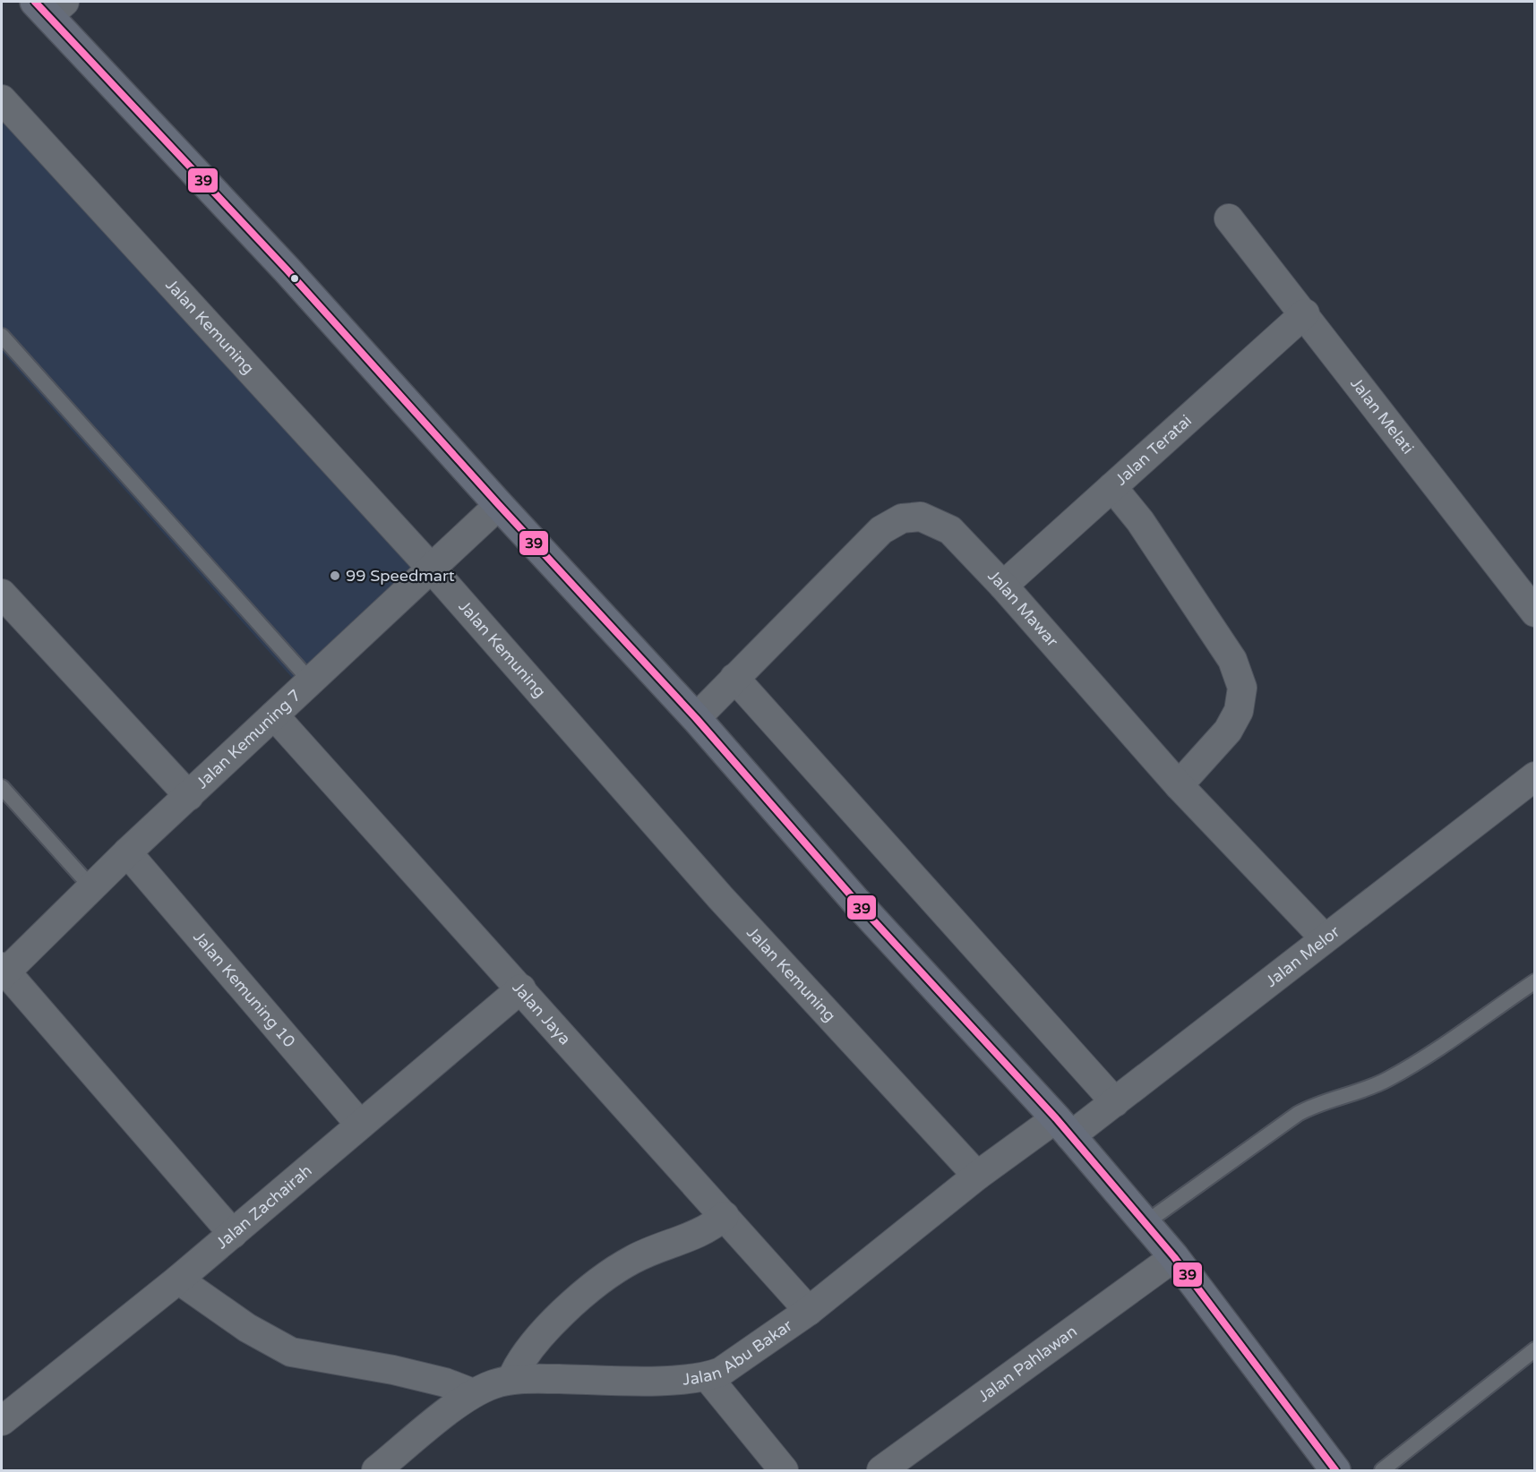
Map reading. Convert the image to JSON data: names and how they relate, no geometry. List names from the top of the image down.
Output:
{
  "streets": {
    "street": [
      "Jalan Kemuning",
      "Jalan Melati",
      "Jalan Teratai",
      "Jalan Mawar",
      "Jalan Kemuning 7",
      "Jalan Melor",
      "Jalan Kemuning 10",
      "Jalan Jaya",
      "Jalan Zachairah",
      "Jalan Abu Bakar",
      "Jalan Pahlawan"
    ]
  },
  "crossings": [
    ["Jalan Kemuning", "Jalan Kemuning 7"],
    ["Jalan Kemuning", "Jalan Abu Bakar"],
    ["Jalan Melati", "Jalan Teratai"],
    ["Jalan Teratai", "Jalan Mawar"],
    ["Jalan Mawar", "Jalan Melor"],
    ["Jalan Kemuning 7", "Jalan Kemuning 10"],
    ["Jalan Kemuning 7", "Jalan Jaya"],
    ["Jalan Melor", "Jalan Abu Bakar"],
    ["Jalan Kemuning 10", "Jalan Zachairah"],
    ["Jalan Jaya", "Jalan Zachairah"],
    ["Jalan Jaya", "Jalan Abu Bakar"]
  ],
  "places": ["99 Speedmart"],
  "lines": ["transit line 39"]
}
